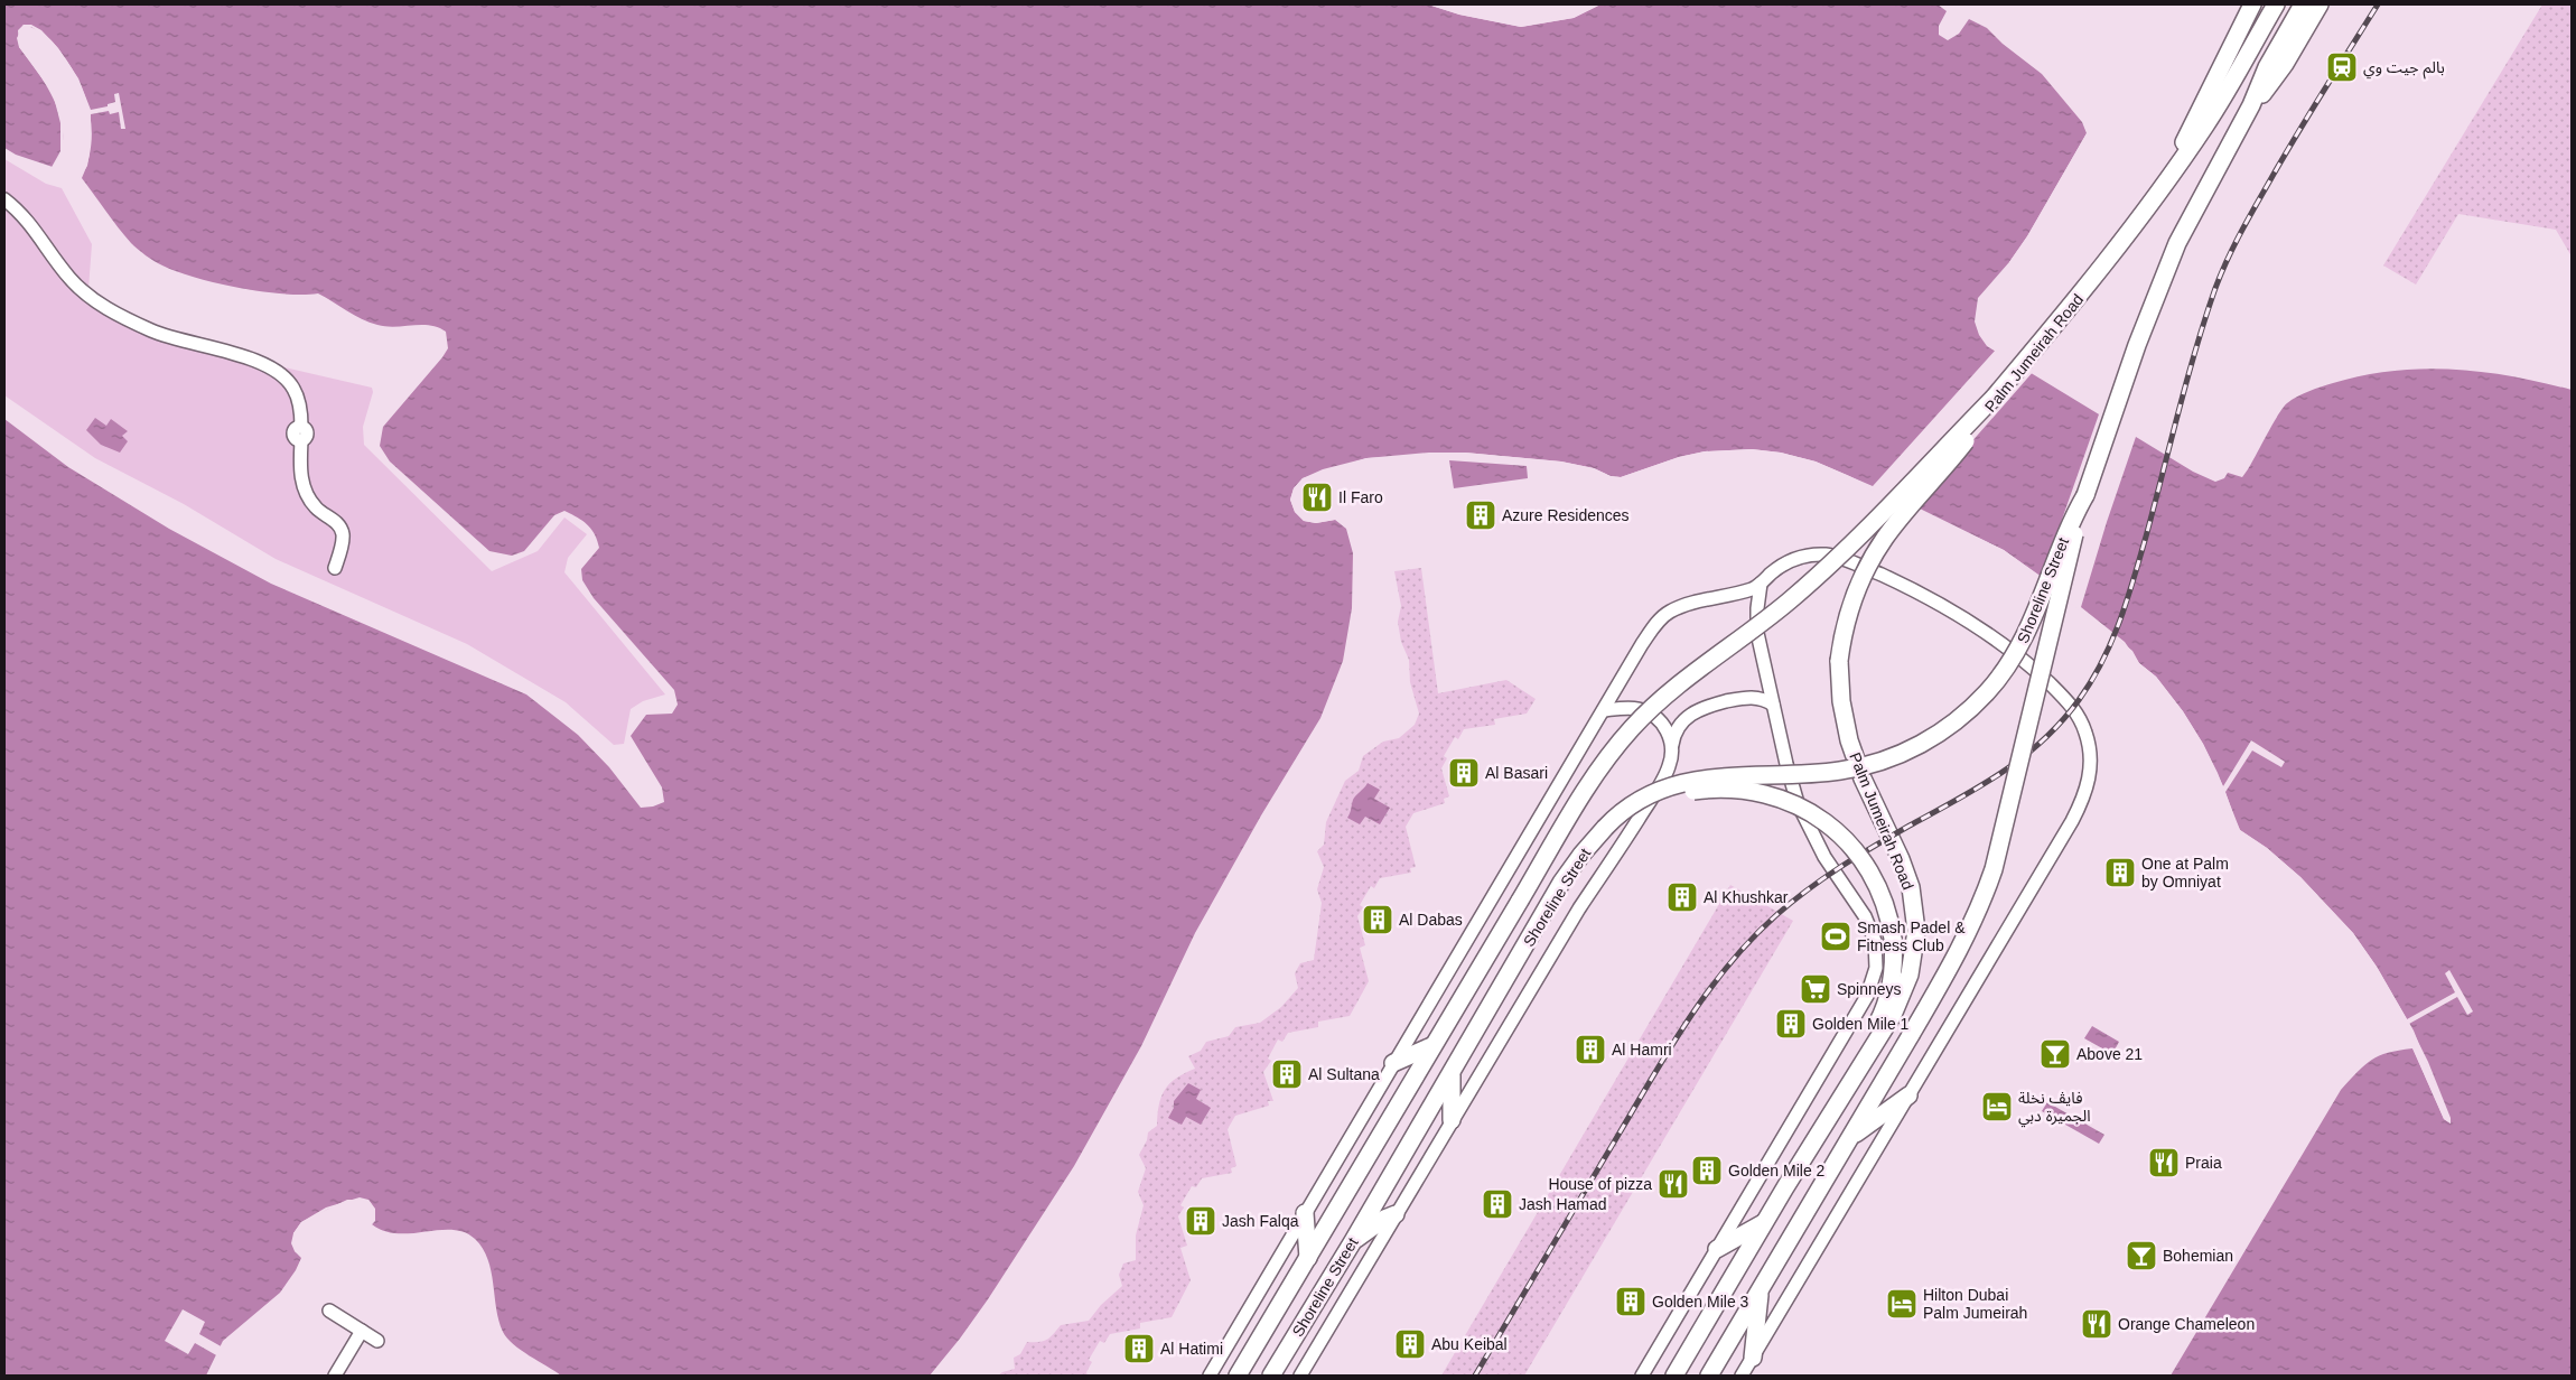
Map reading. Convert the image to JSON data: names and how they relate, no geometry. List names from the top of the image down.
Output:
{
  "streets": {
    "main road": ["Palm Jumeirah Road", "Shoreline Street"]
  },
  "crossings": [
    ["Palm Jumeirah Road", "Shoreline Street"]
  ],
  "places": {
    "station": ["بالم جيت وي"],
    "restaurant": [
      "Il Faro",
      "Praia",
      "House of pizza",
      "Orange Chameleon"
    ],
    "building": [
      "Azure Residences",
      "Al Basari",
      "One at Palm by Omniyat",
      "Al Khushkar",
      "Al Dabas",
      "Golden Mile 1",
      "Al Hamri",
      "Al Sultana",
      "Golden Mile 2",
      "Jash Hamad",
      "Jash Falqa",
      "Golden Mile 3",
      "Abu Keibal",
      "Al Hatimi"
    ],
    "sports": ["Smash Padel & Fitness Club"],
    "supermarket": ["Spinneys"],
    "bar": ["Above 21", "Bohemian"],
    "hotel": ["فايڤ نخلة الجميرة دبي", "Hilton Dubai Palm Jumeirah"]
  }
}
